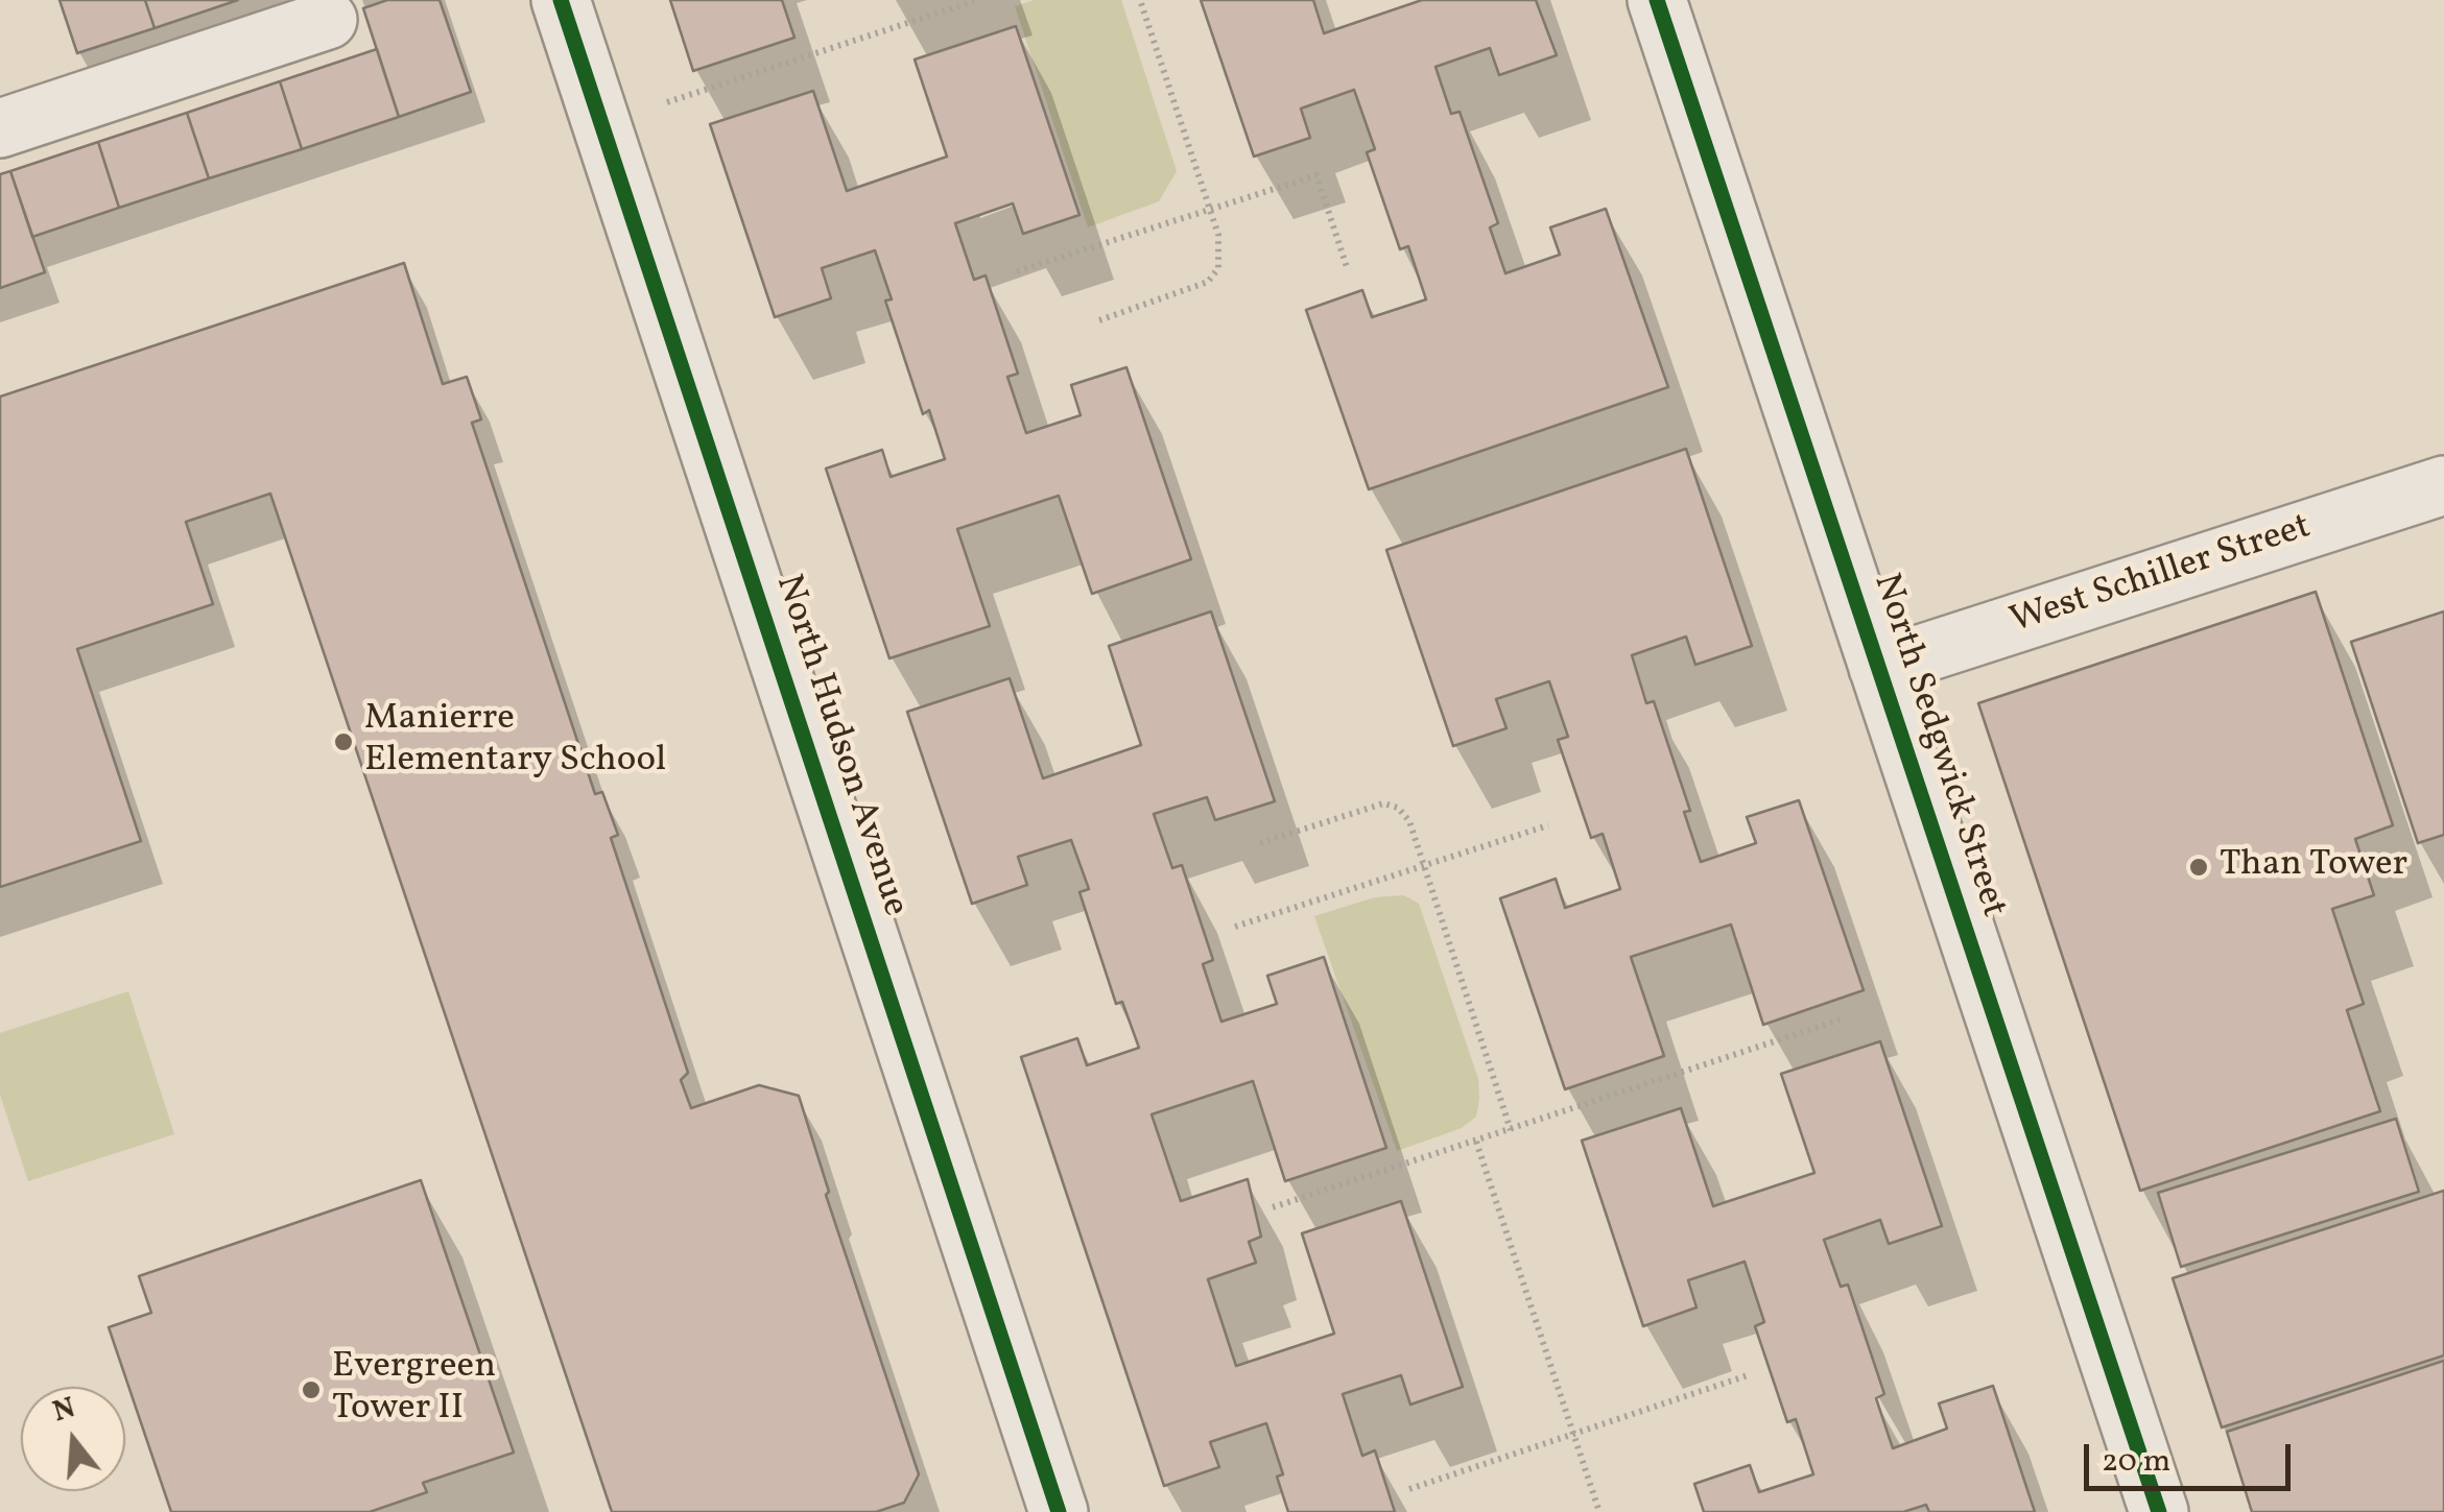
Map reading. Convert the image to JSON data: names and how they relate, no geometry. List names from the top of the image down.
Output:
{
  "streets": {
    "street": ["West Schiller Street", "North Hudson Avenue", "North Sedgwick Street"]
  },
  "crossings": [
    ["West Schiller Street", "North Sedgwick Street"]
  ],
  "places": ["Manierre Elementary School", "Than Tower", "Evergreen Tower II"],
  "scale_bar": "20 m",
  "north": "top"
}
